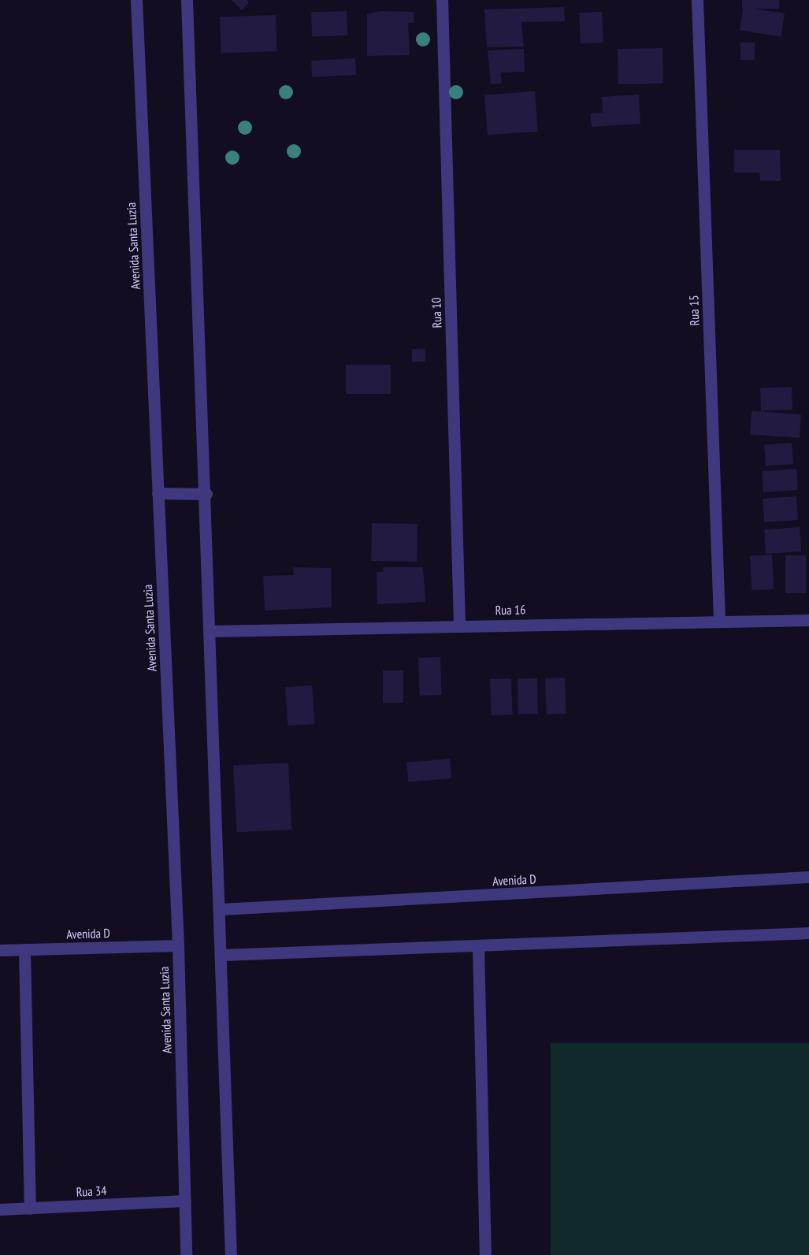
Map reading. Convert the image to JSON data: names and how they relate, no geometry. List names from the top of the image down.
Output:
{
  "streets": {
    "street": [
      "Avenida Santa Luzia",
      "Rua 15",
      "Rua 10",
      "Rua 16",
      "Avenida D",
      "Rua 34"
    ]
  },
  "crossings": [
    ["Avenida Santa Luzia", "Avenida D"],
    ["Avenida Santa Luzia", "Rua 34"],
    ["Rua 15", "Rua 16"],
    ["Rua 10", "Rua 16"]
  ]
}
